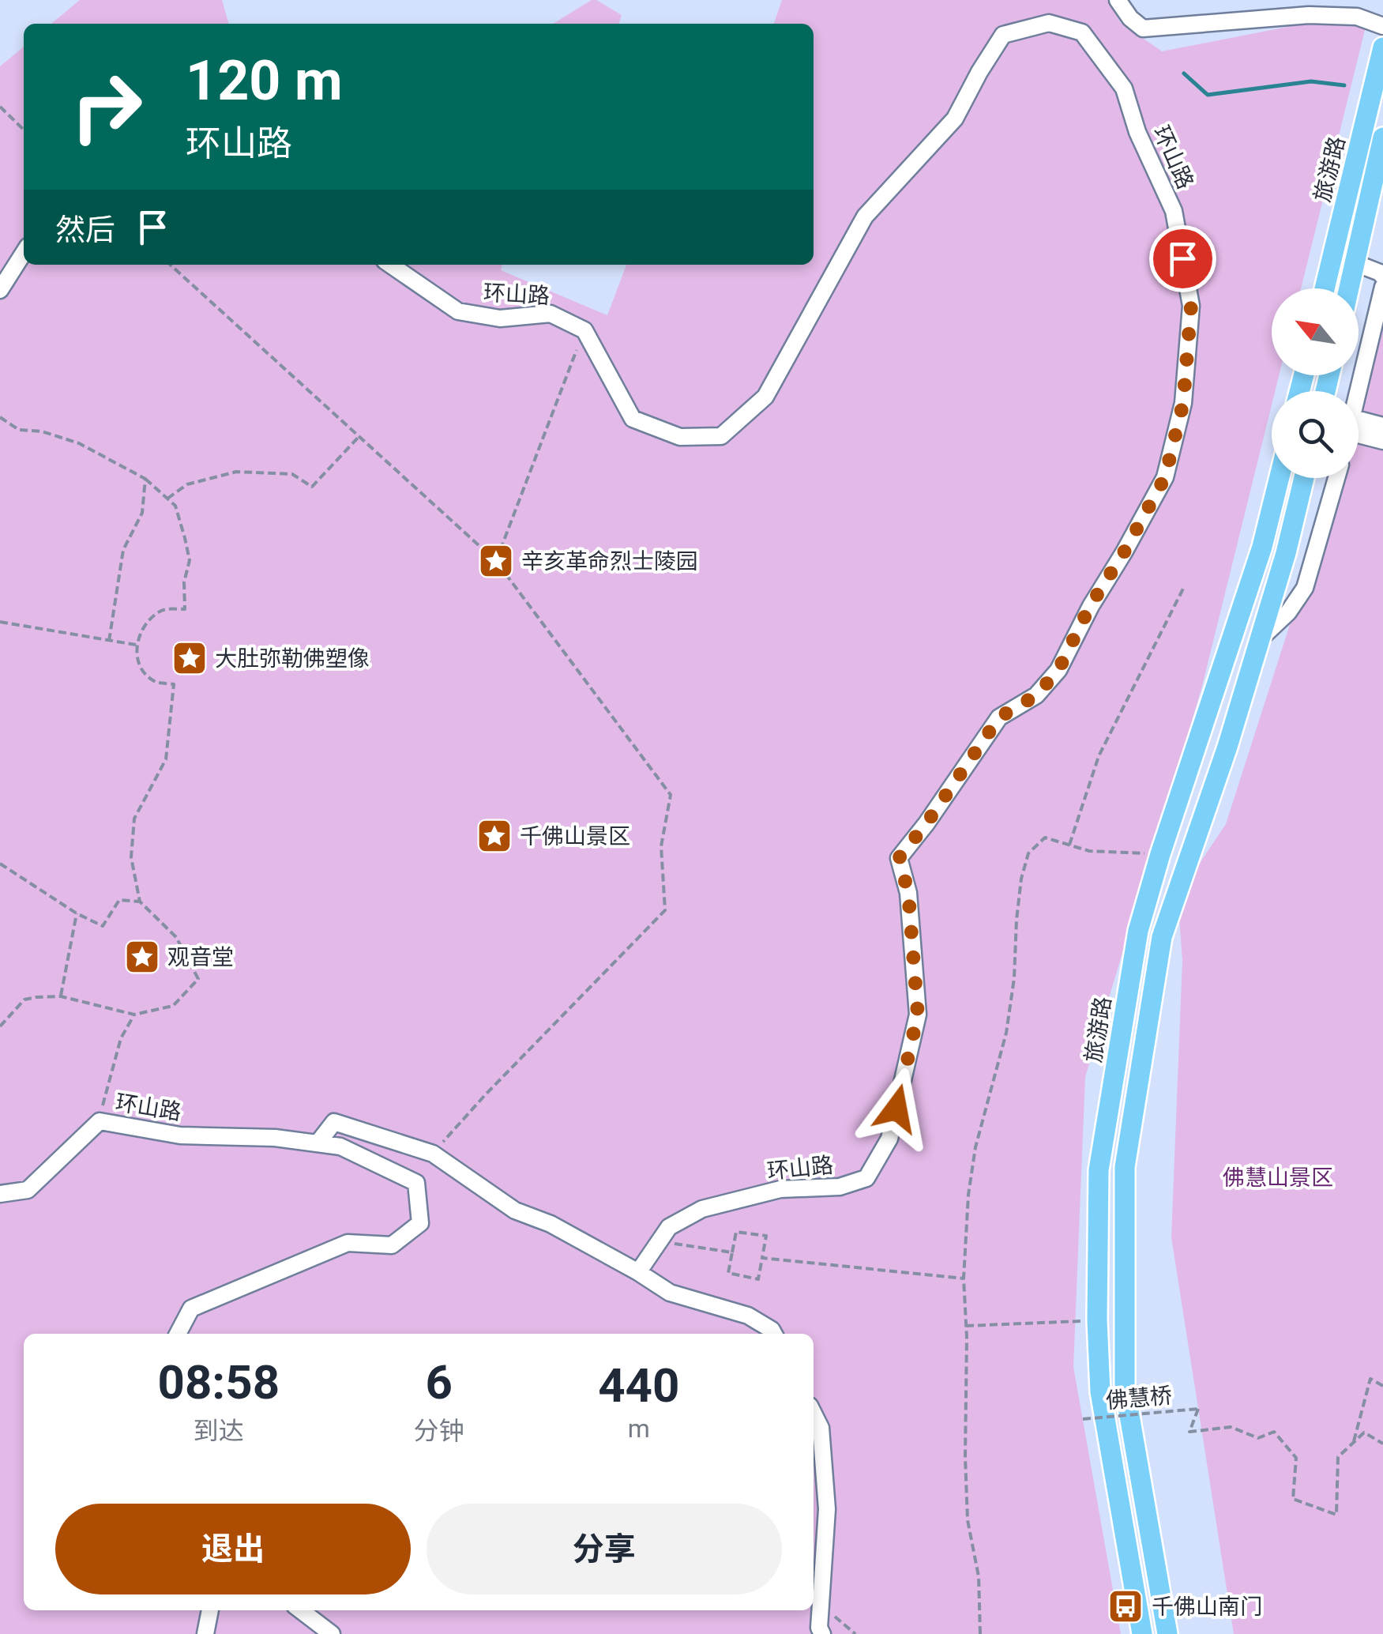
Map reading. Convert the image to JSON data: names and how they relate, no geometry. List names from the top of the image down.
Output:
{
  "streets": {
    "main road": ["旅游路"],
    "street": ["环山路"],
    "path": ["佛慧桥"]
  },
  "parks": ["佛慧山景区"],
  "places": {
    "place": [
      "辛亥革命烈士陵园",
      "大肚弥勒佛塑像",
      "千佛山景区",
      "观音堂"
    ],
    "bus stop": ["千佛山南门"]
  },
  "north": "top left",
  "page": {
    "turn": ["120 m", "环山路"],
    "then": "然后",
    "eta": [
      "08:58",
      "到达",
      "6",
      "分钟",
      "440",
      "m"
    ],
    "buttons": ["退出", "分享"]
  }
}
